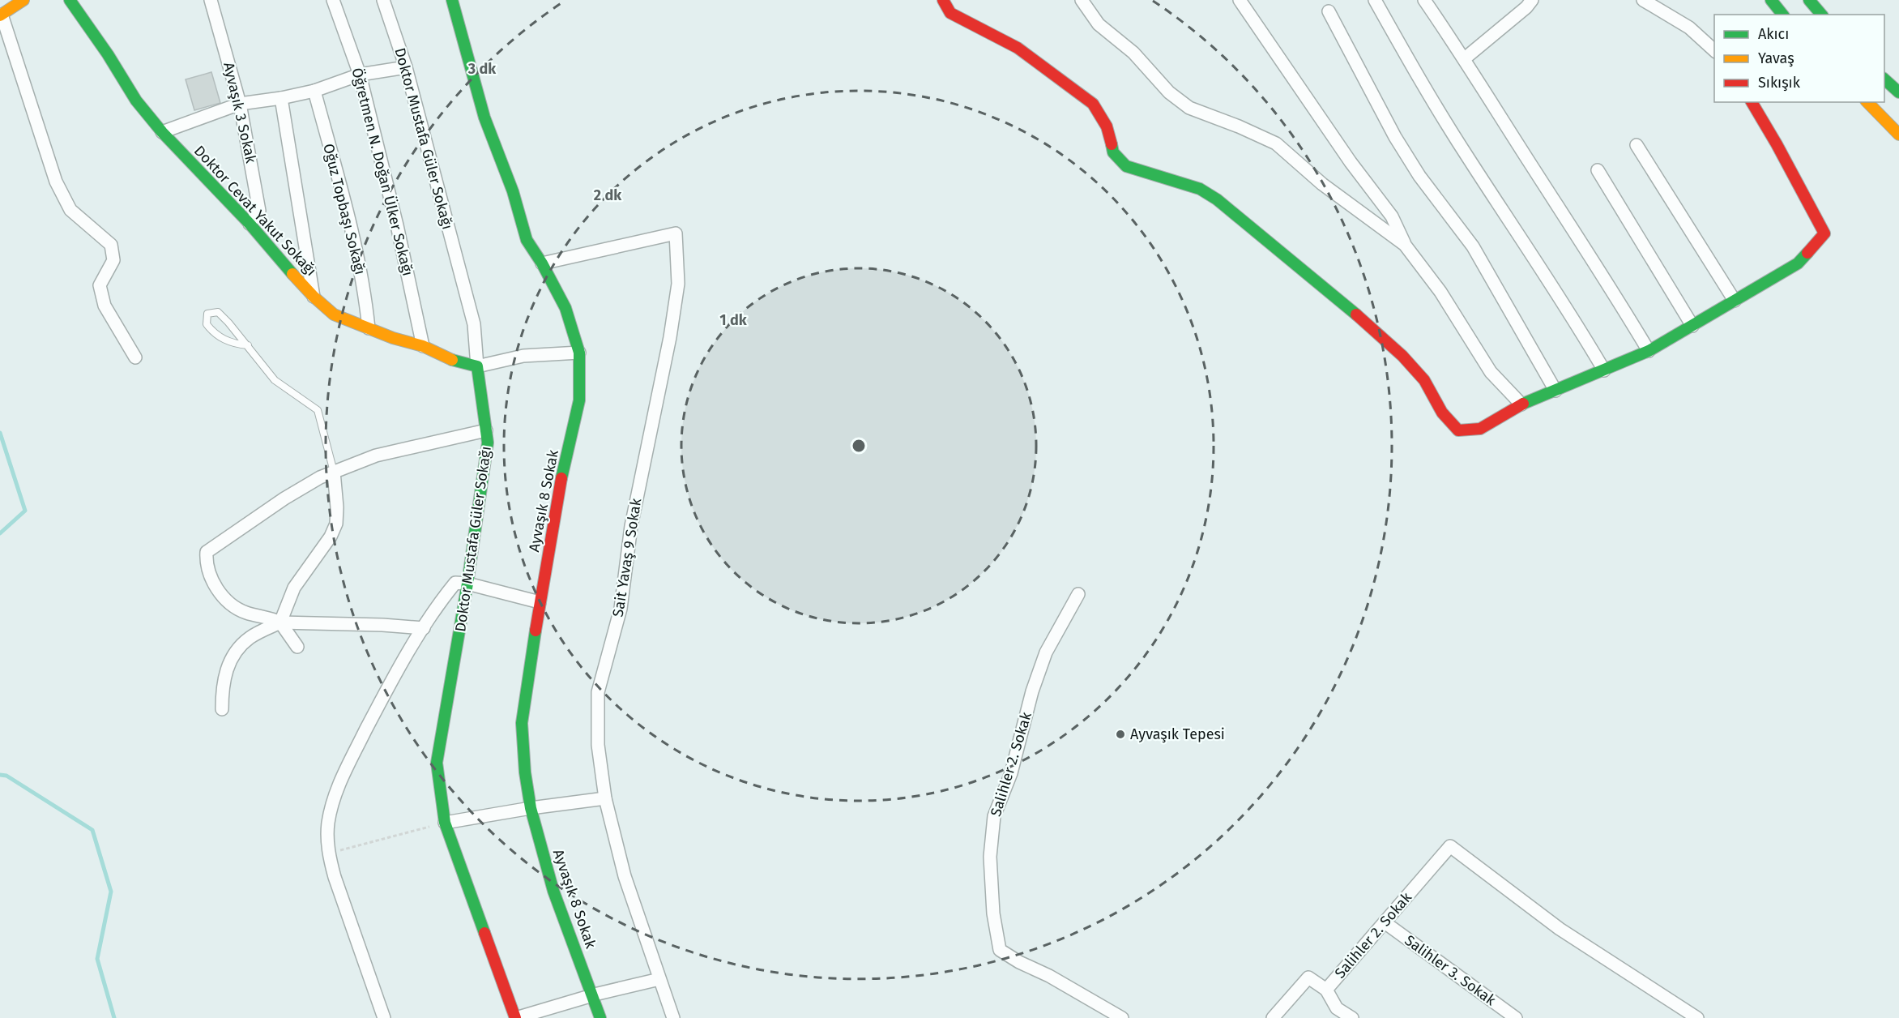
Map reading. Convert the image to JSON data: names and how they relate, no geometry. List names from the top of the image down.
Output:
{
  "streets": {
    "main road": ["Doktor Mustafa Güler Sokağı", "Doktor Cevat Yakut Sokağı", "Ayvaşık 8 Sokak"],
    "street": [
      "Ayvaşık 3 Sokak",
      "Öğretmen N. Doğan Ülker Sokağı",
      "Oğuz Topbaşı Sokağı",
      "Sait Yavaş 9 Sokak",
      "Salihler 2. Sokak",
      "Salihler 3. Sokak"
    ]
  },
  "crossings": [
    ["Ayvaşık 3 Sokak", "Doktor Cevat Yakut Sokağı"],
    ["Doktor Mustafa Güler Sokağı", "Doktor Cevat Yakut Sokağı"],
    ["Öğretmen N. Doğan Ülker Sokağı", "Doktor Cevat Yakut Sokağı"],
    ["Oğuz Topbaşı Sokağı", "Doktor Cevat Yakut Sokağı"],
    ["Ayvaşık 8 Sokak", "Sait Yavaş 9 Sokak"],
    ["Salihler 2. Sokak", "Salihler 3. Sokak"]
  ],
  "places": ["Ayvaşık Tepesi"],
  "legend": ["Akıcı", "Yavaş", "Sıkışık"],
  "rings": ["3 dk", "2 dk", "1 dk"]
}
